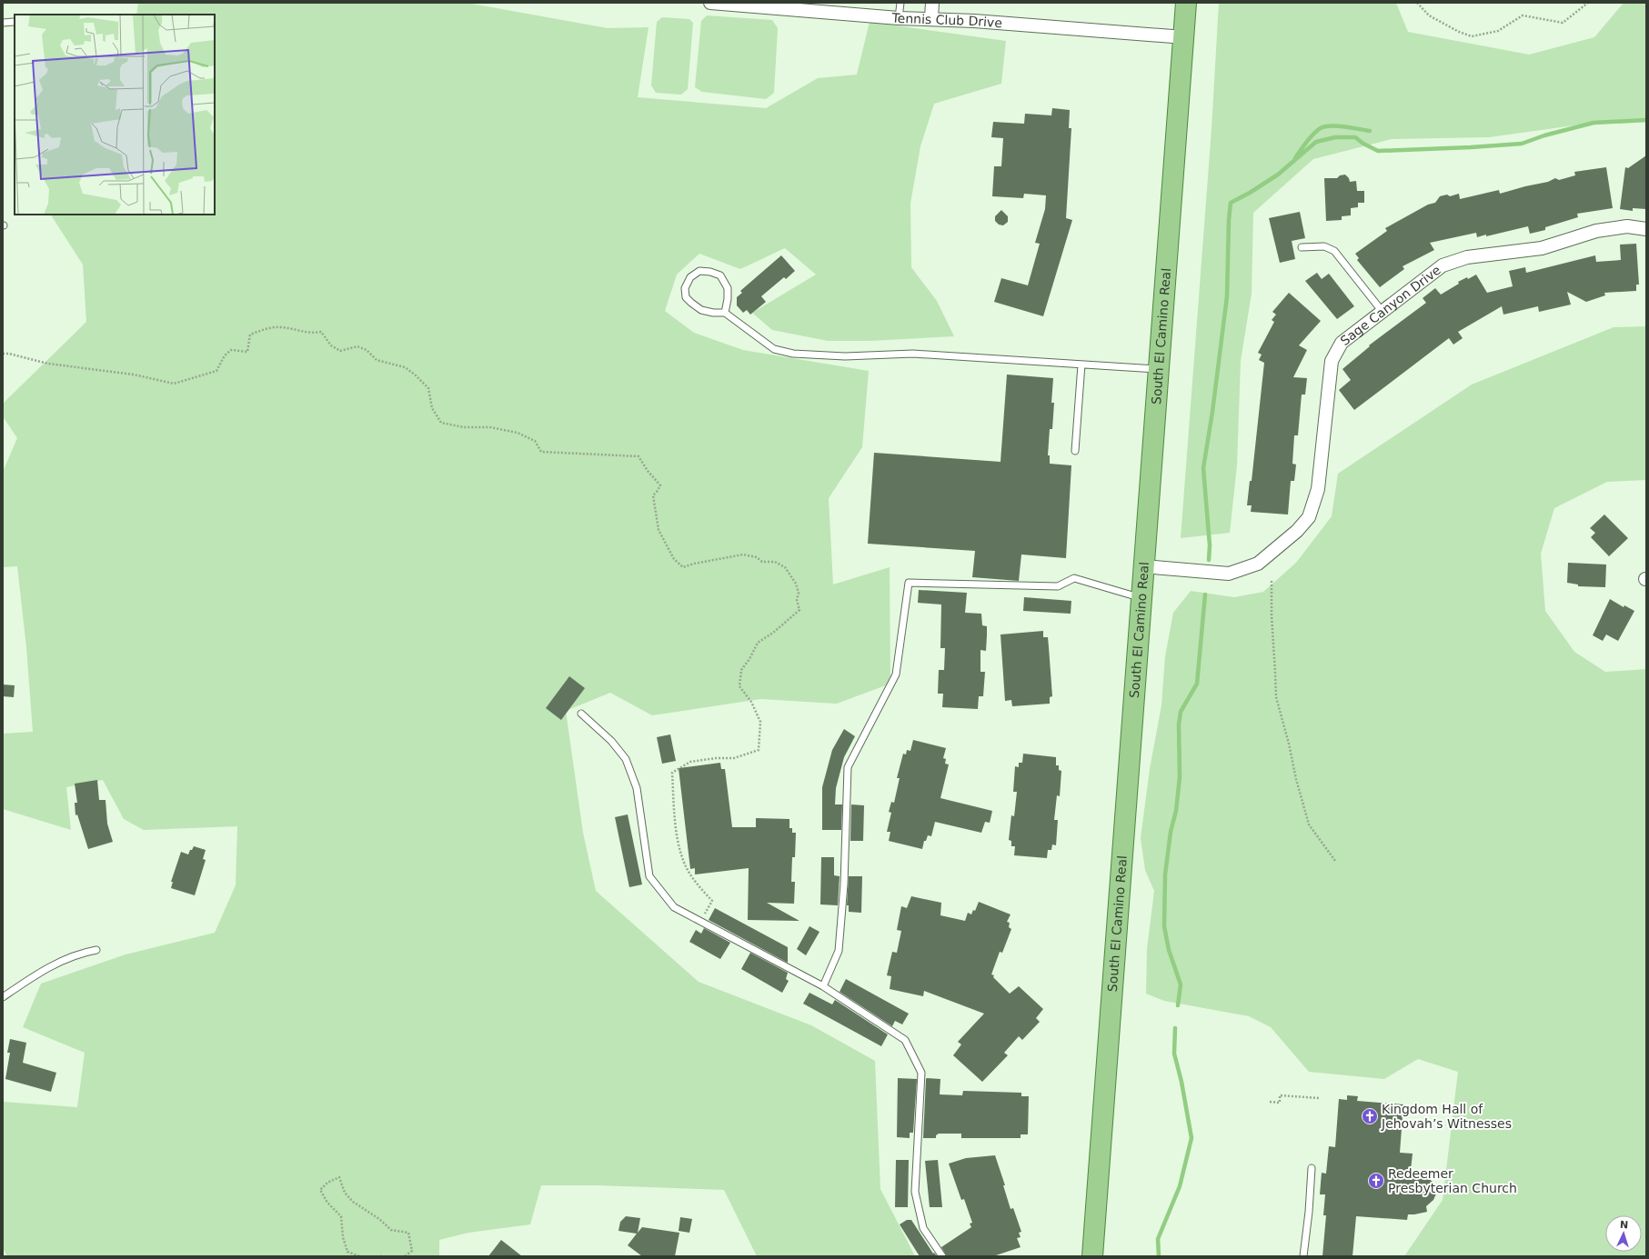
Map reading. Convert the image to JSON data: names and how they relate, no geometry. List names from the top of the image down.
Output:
{
  "streets": {
    "main road": ["South El Camino Real"],
    "street": ["Tennis Club Drive", "Sage Canyon Drive"]
  },
  "crossings": [
    ["Tennis Club Drive", "South El Camino Real"],
    ["Sage Canyon Drive", "South El Camino Real"]
  ],
  "places": {
    "church": ["Kingdom Hall of Jehovah’s Witnesses", "Redeemer Presbyterian Church"]
  },
  "north": "top"
}
